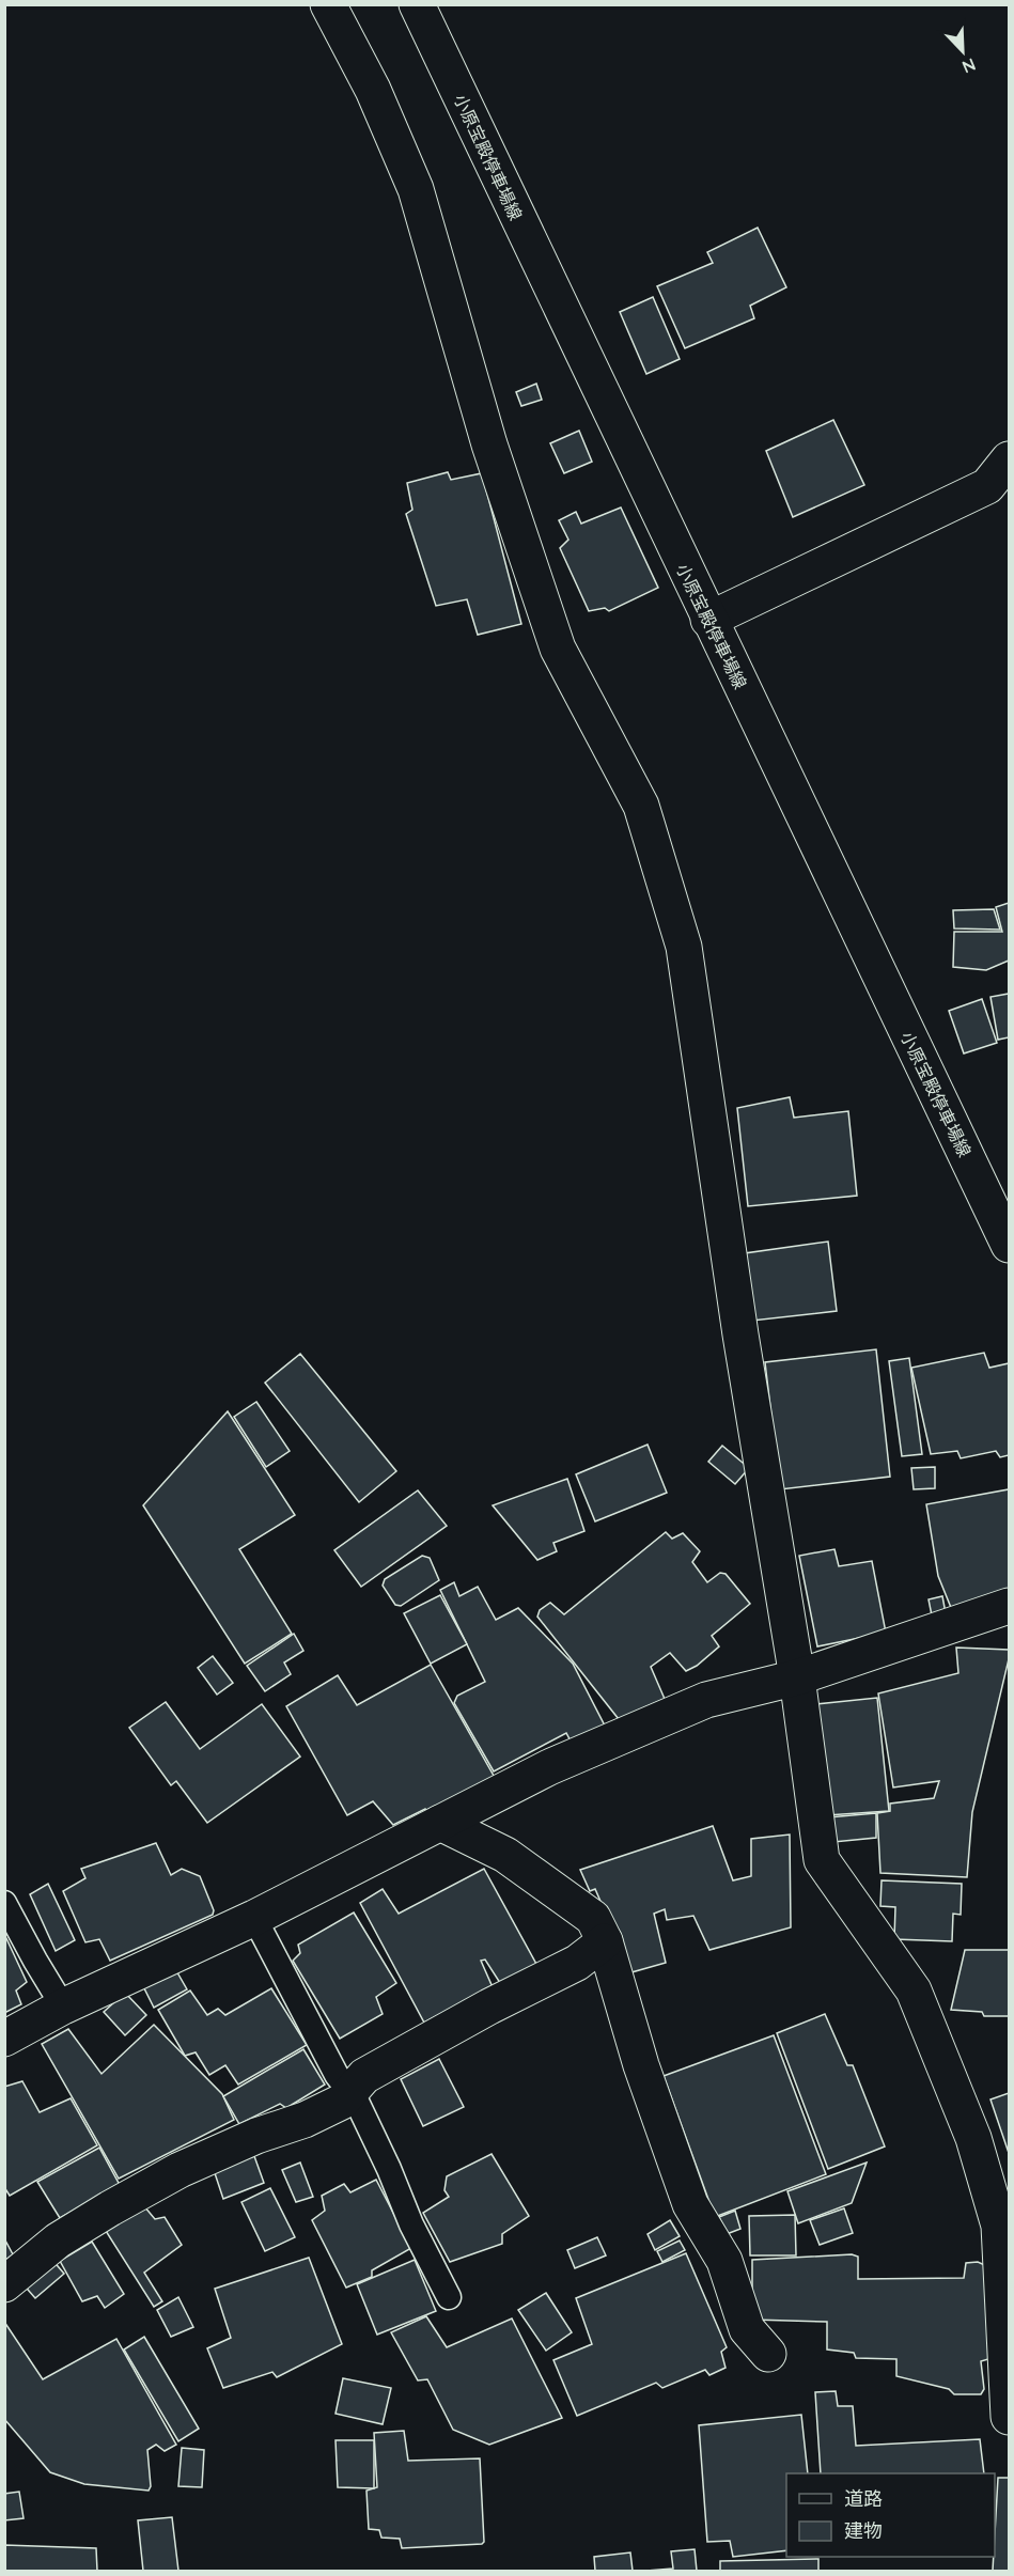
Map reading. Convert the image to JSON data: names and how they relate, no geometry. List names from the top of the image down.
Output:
{
  "streets": {
    "street": ["小原宝殿停車場線"]
  },
  "legend": ["道路", "建物"],
  "north": "bottom right"
}
